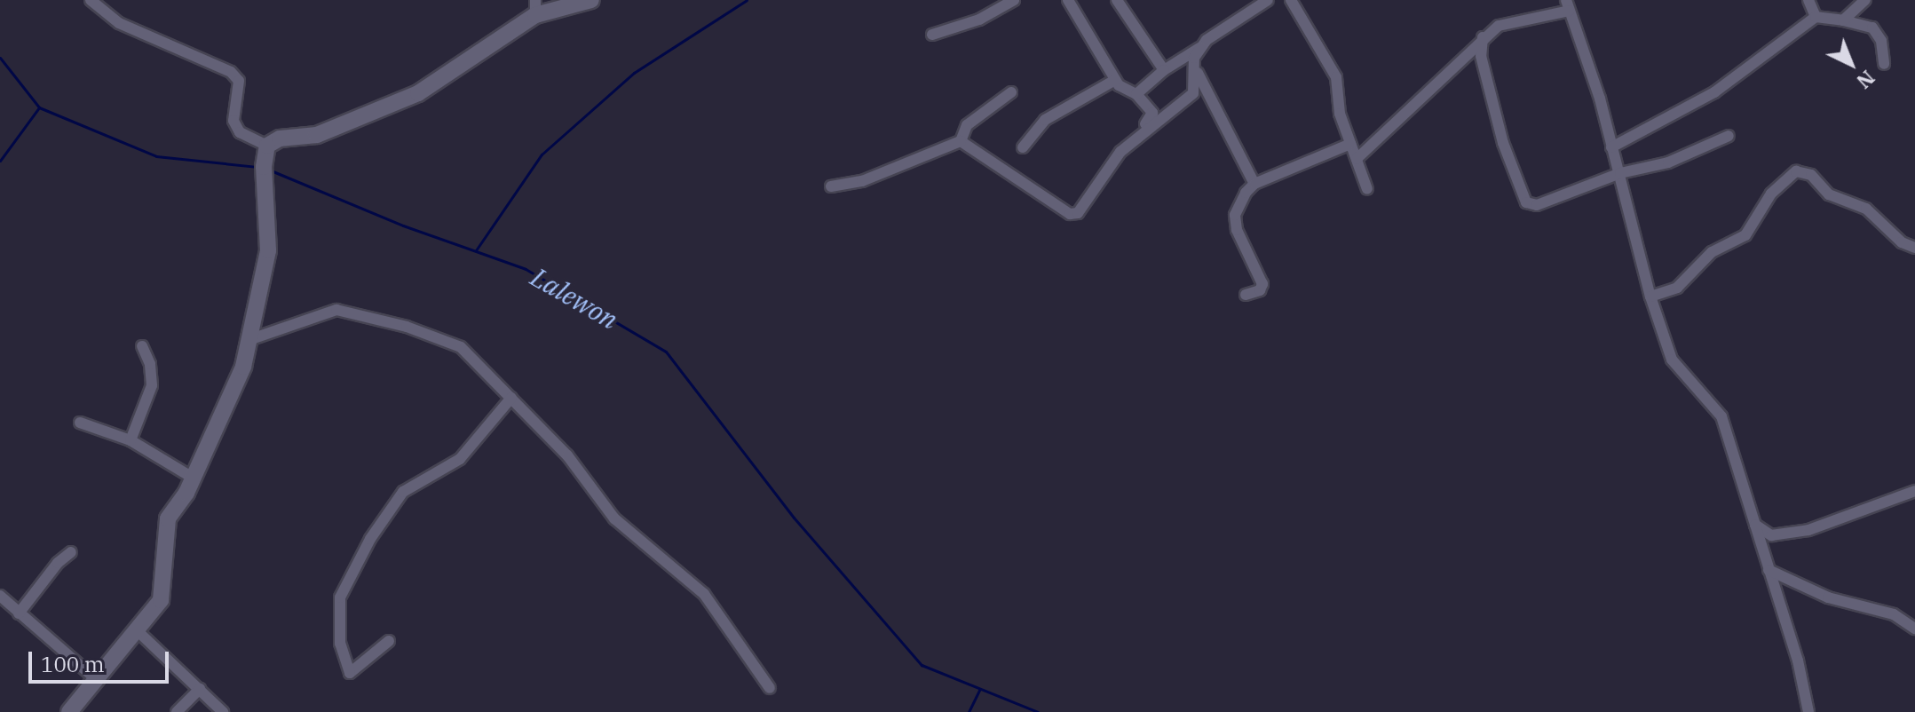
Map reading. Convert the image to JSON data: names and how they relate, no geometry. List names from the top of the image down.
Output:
{
  "water": ["Lalewon"],
  "scale_bar": "100 m",
  "north": "bottom right"
}
